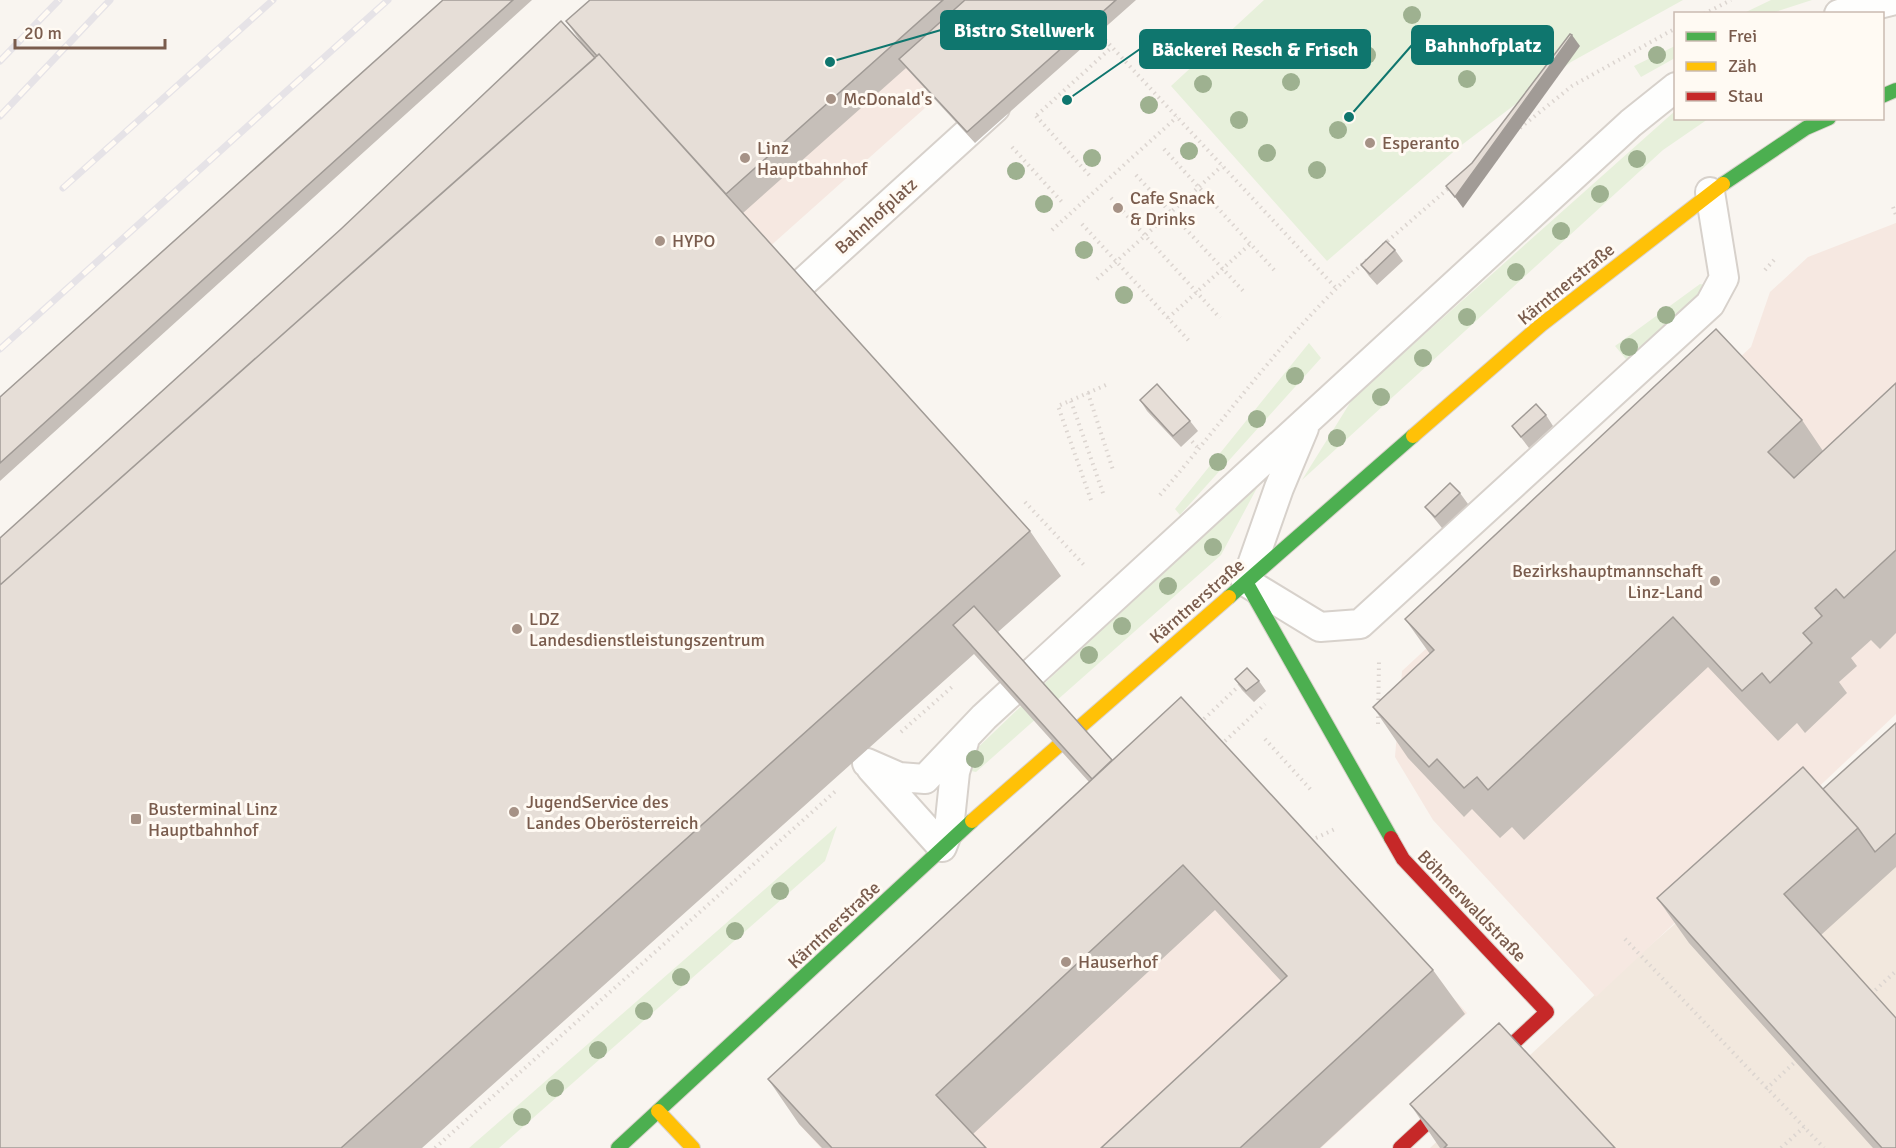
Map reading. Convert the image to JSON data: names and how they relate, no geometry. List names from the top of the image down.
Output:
{
  "streets": {
    "main road": ["Kärntnerstraße", "Böhmerwaldstraße"],
    "lane": ["Bahnhofplatz"]
  },
  "crossings": [
    ["Kärntnerstraße", "Böhmerwaldstraße"]
  ],
  "places": {
    "other": [
      "Bistro Stellwerk",
      "McDonald's",
      "Bäckerei Resch & Frisch",
      "Bahnhofplatz",
      "Esperanto",
      "Linz Hauptbahnhof",
      "Cafe Snack & Drinks",
      "HYPO",
      "Bezirkshauptmannschaft Linz-Land",
      "LDZ Landesdienstleistungszentrum",
      "JugendService des Landes Oberösterreich",
      "Hauserhof"
    ],
    "transit": ["Busterminal Linz Hauptbahnhof"]
  },
  "legend": ["Frei", "Zäh", "Stau"],
  "scale_bar": "20 m"
}
